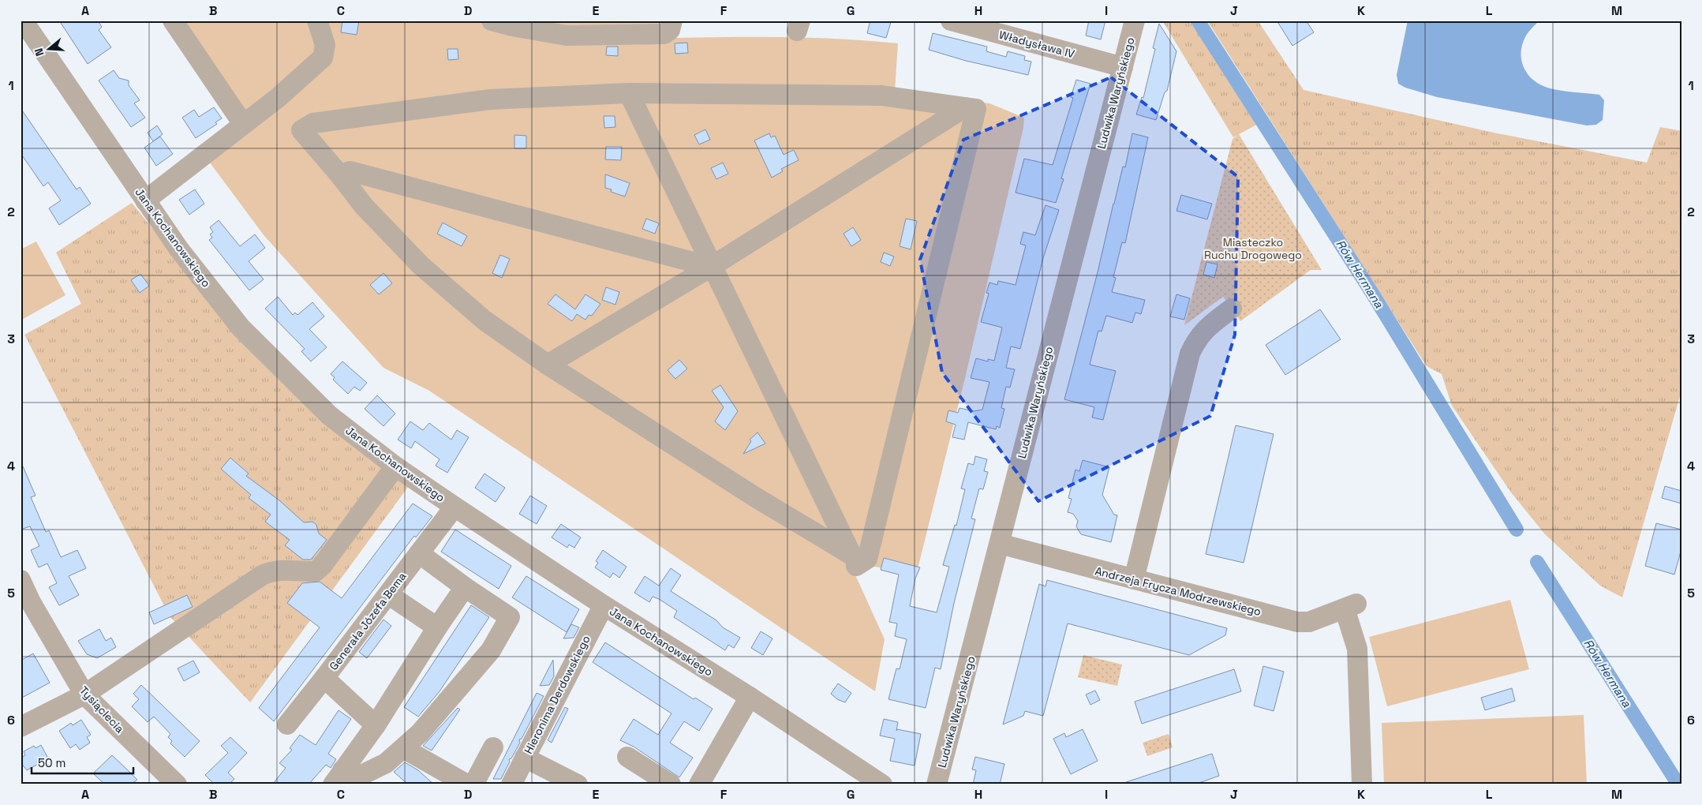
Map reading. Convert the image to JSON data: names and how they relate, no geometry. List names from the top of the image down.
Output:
{
  "streets": {
    "street": [
      "Władysława IV",
      "Ludwika Waryńskiego",
      "Jana Kochanowskiego",
      "Andrzeja Frycza Modrzewskiego",
      "Generała Józefa Bema",
      "Hieronima Derdowskiego",
      "Tysiąclecia"
    ]
  },
  "crossings": [
    ["Władysława IV", "Ludwika Waryńskiego"],
    ["Ludwika Waryńskiego", "Andrzeja Frycza Modrzewskiego"],
    ["Jana Kochanowskiego", "Generała Józefa Bema"],
    ["Jana Kochanowskiego", "Hieronima Derdowskiego"]
  ],
  "water": ["Rów Hermana"],
  "parks": ["Miasteczko Ruchu Drogowego"],
  "scale_bar": "50 m",
  "north": "left",
  "grid": {
    "columns": [
      "A",
      "B",
      "C",
      "D",
      "E",
      "F",
      "G",
      "H",
      "I",
      "J",
      "K",
      "L",
      "M"
    ],
    "rows": [
      "1",
      "2",
      "3",
      "4",
      "5",
      "6"
    ]
  }
}
